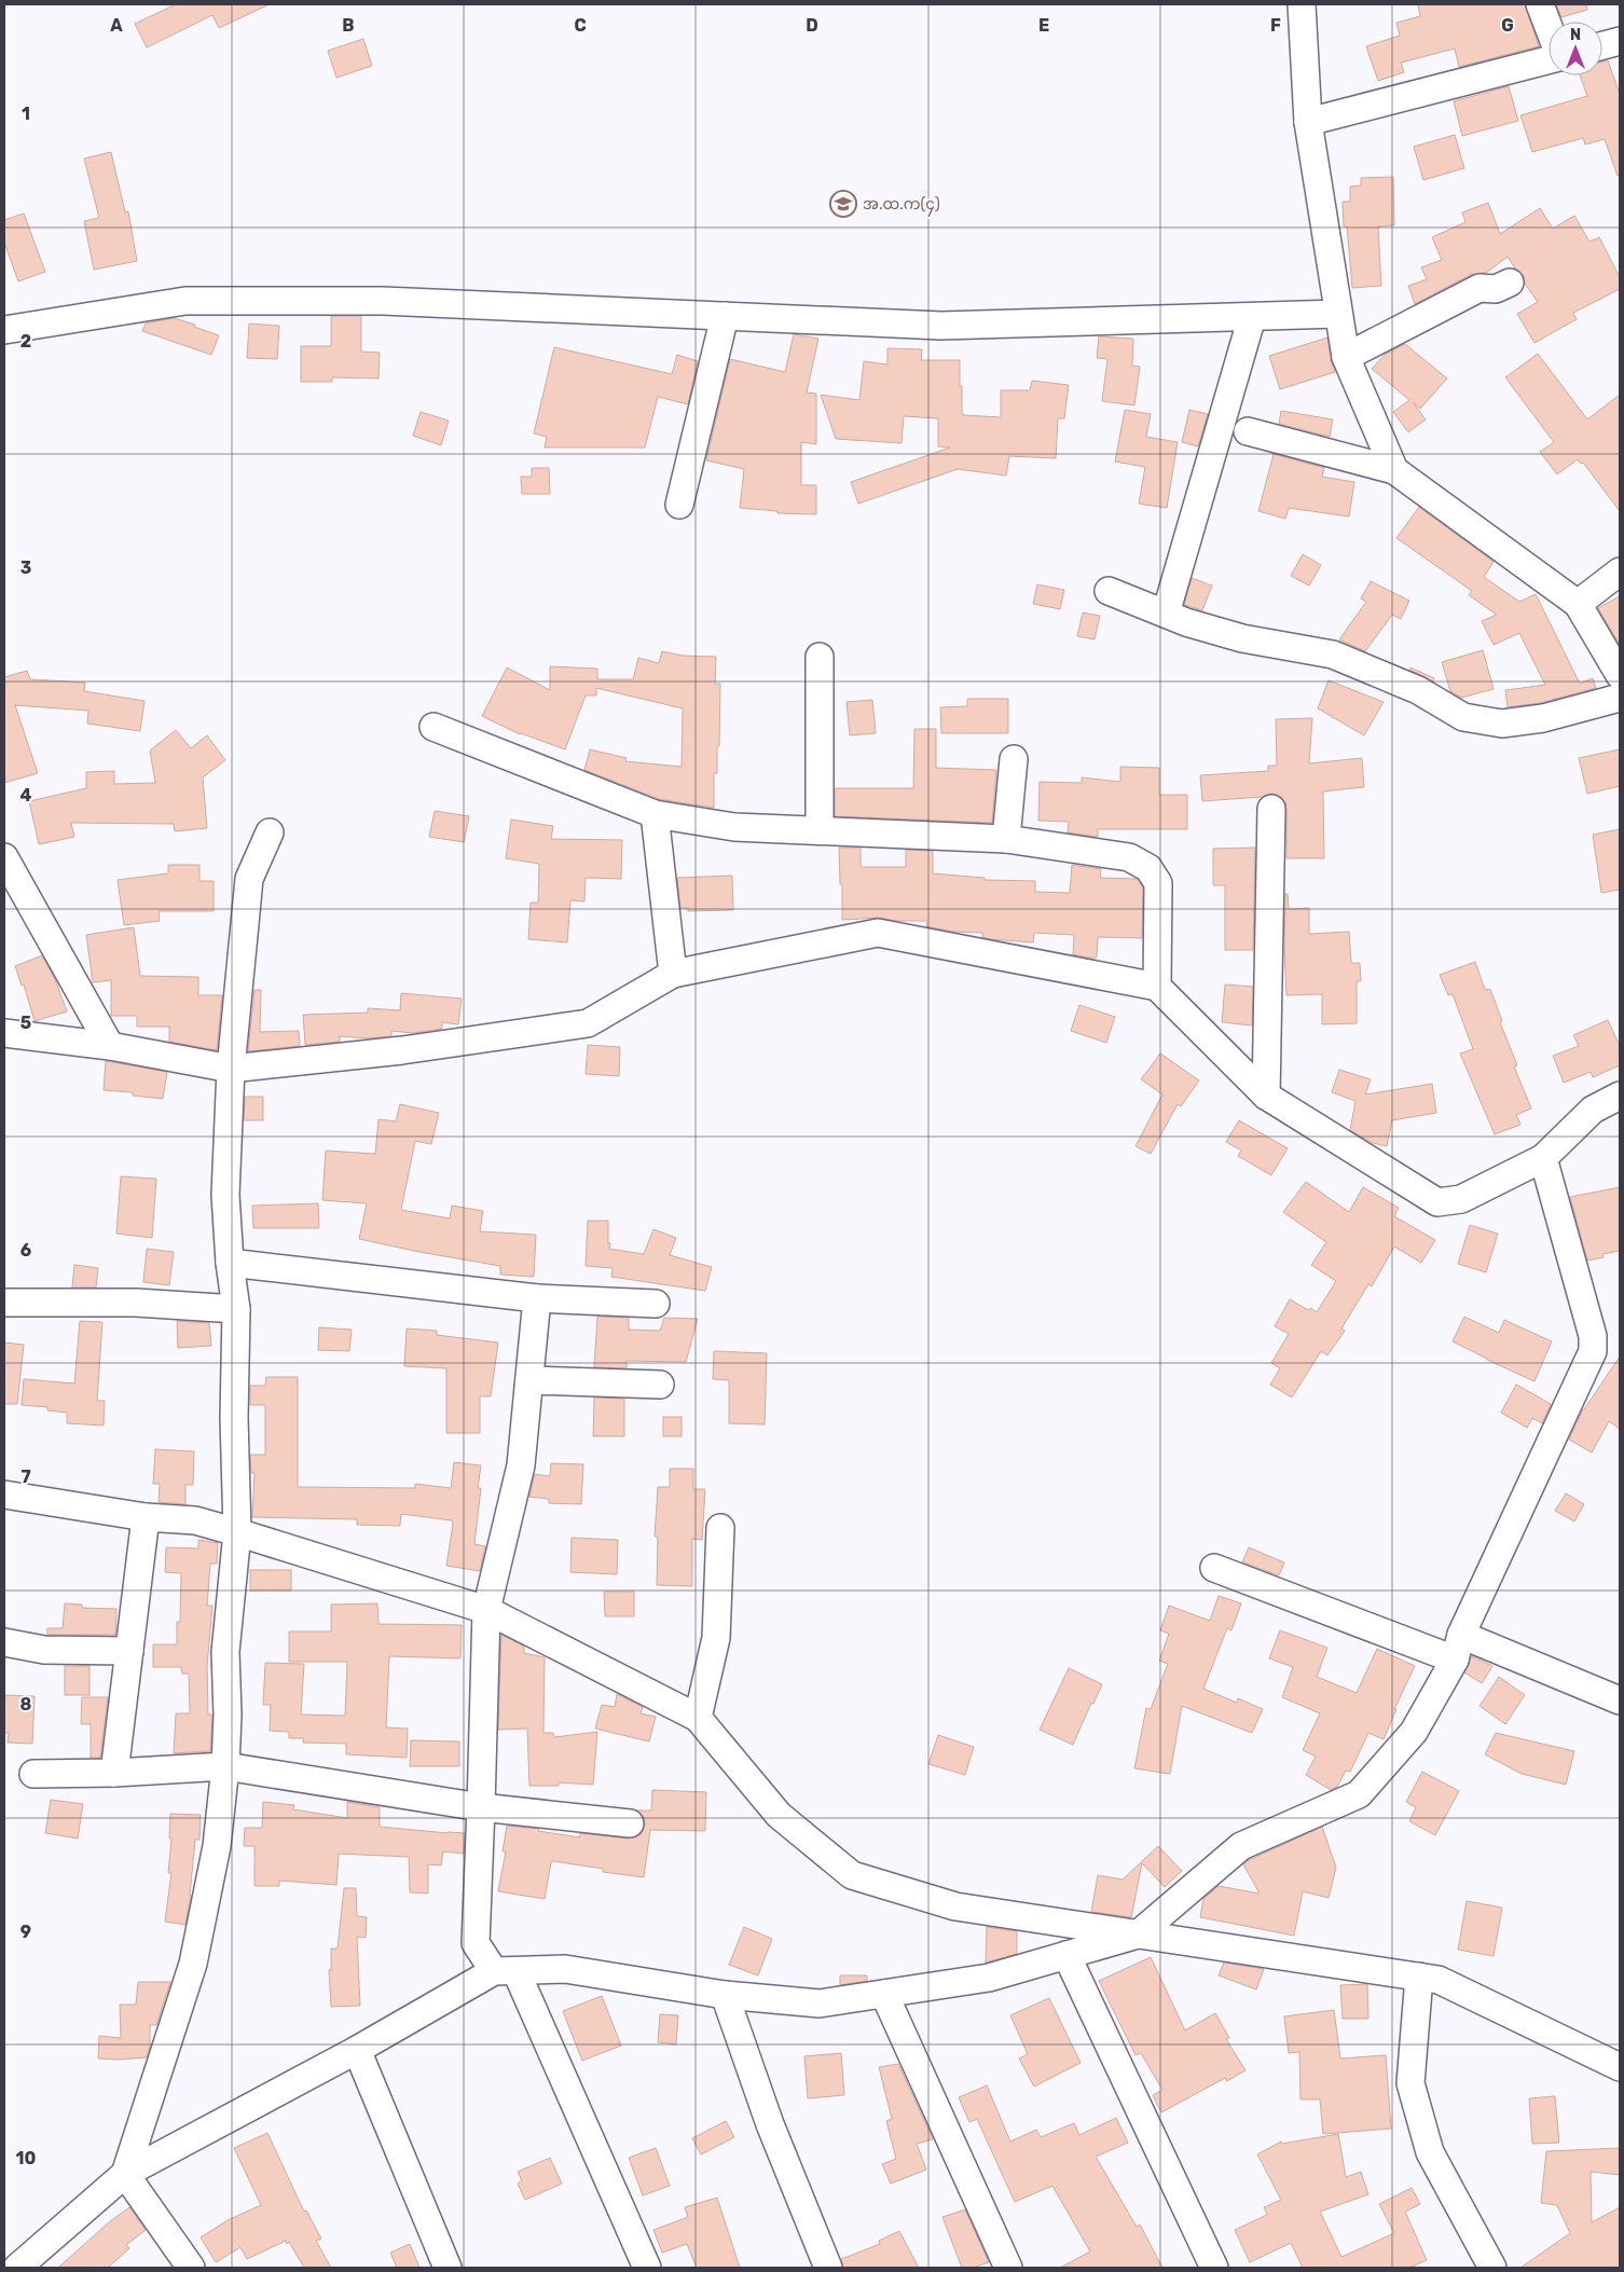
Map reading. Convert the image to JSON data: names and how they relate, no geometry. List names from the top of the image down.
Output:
{
  "places": {
    "school or university": ["အ.ထ.က(၄)"]
  },
  "north": "top",
  "grid": {
    "columns": [
      "A",
      "B",
      "C",
      "D",
      "E",
      "F",
      "G"
    ],
    "rows": [
      "1",
      "2",
      "3",
      "4",
      "5",
      "6",
      "7",
      "8",
      "9",
      "10"
    ]
  }
}
